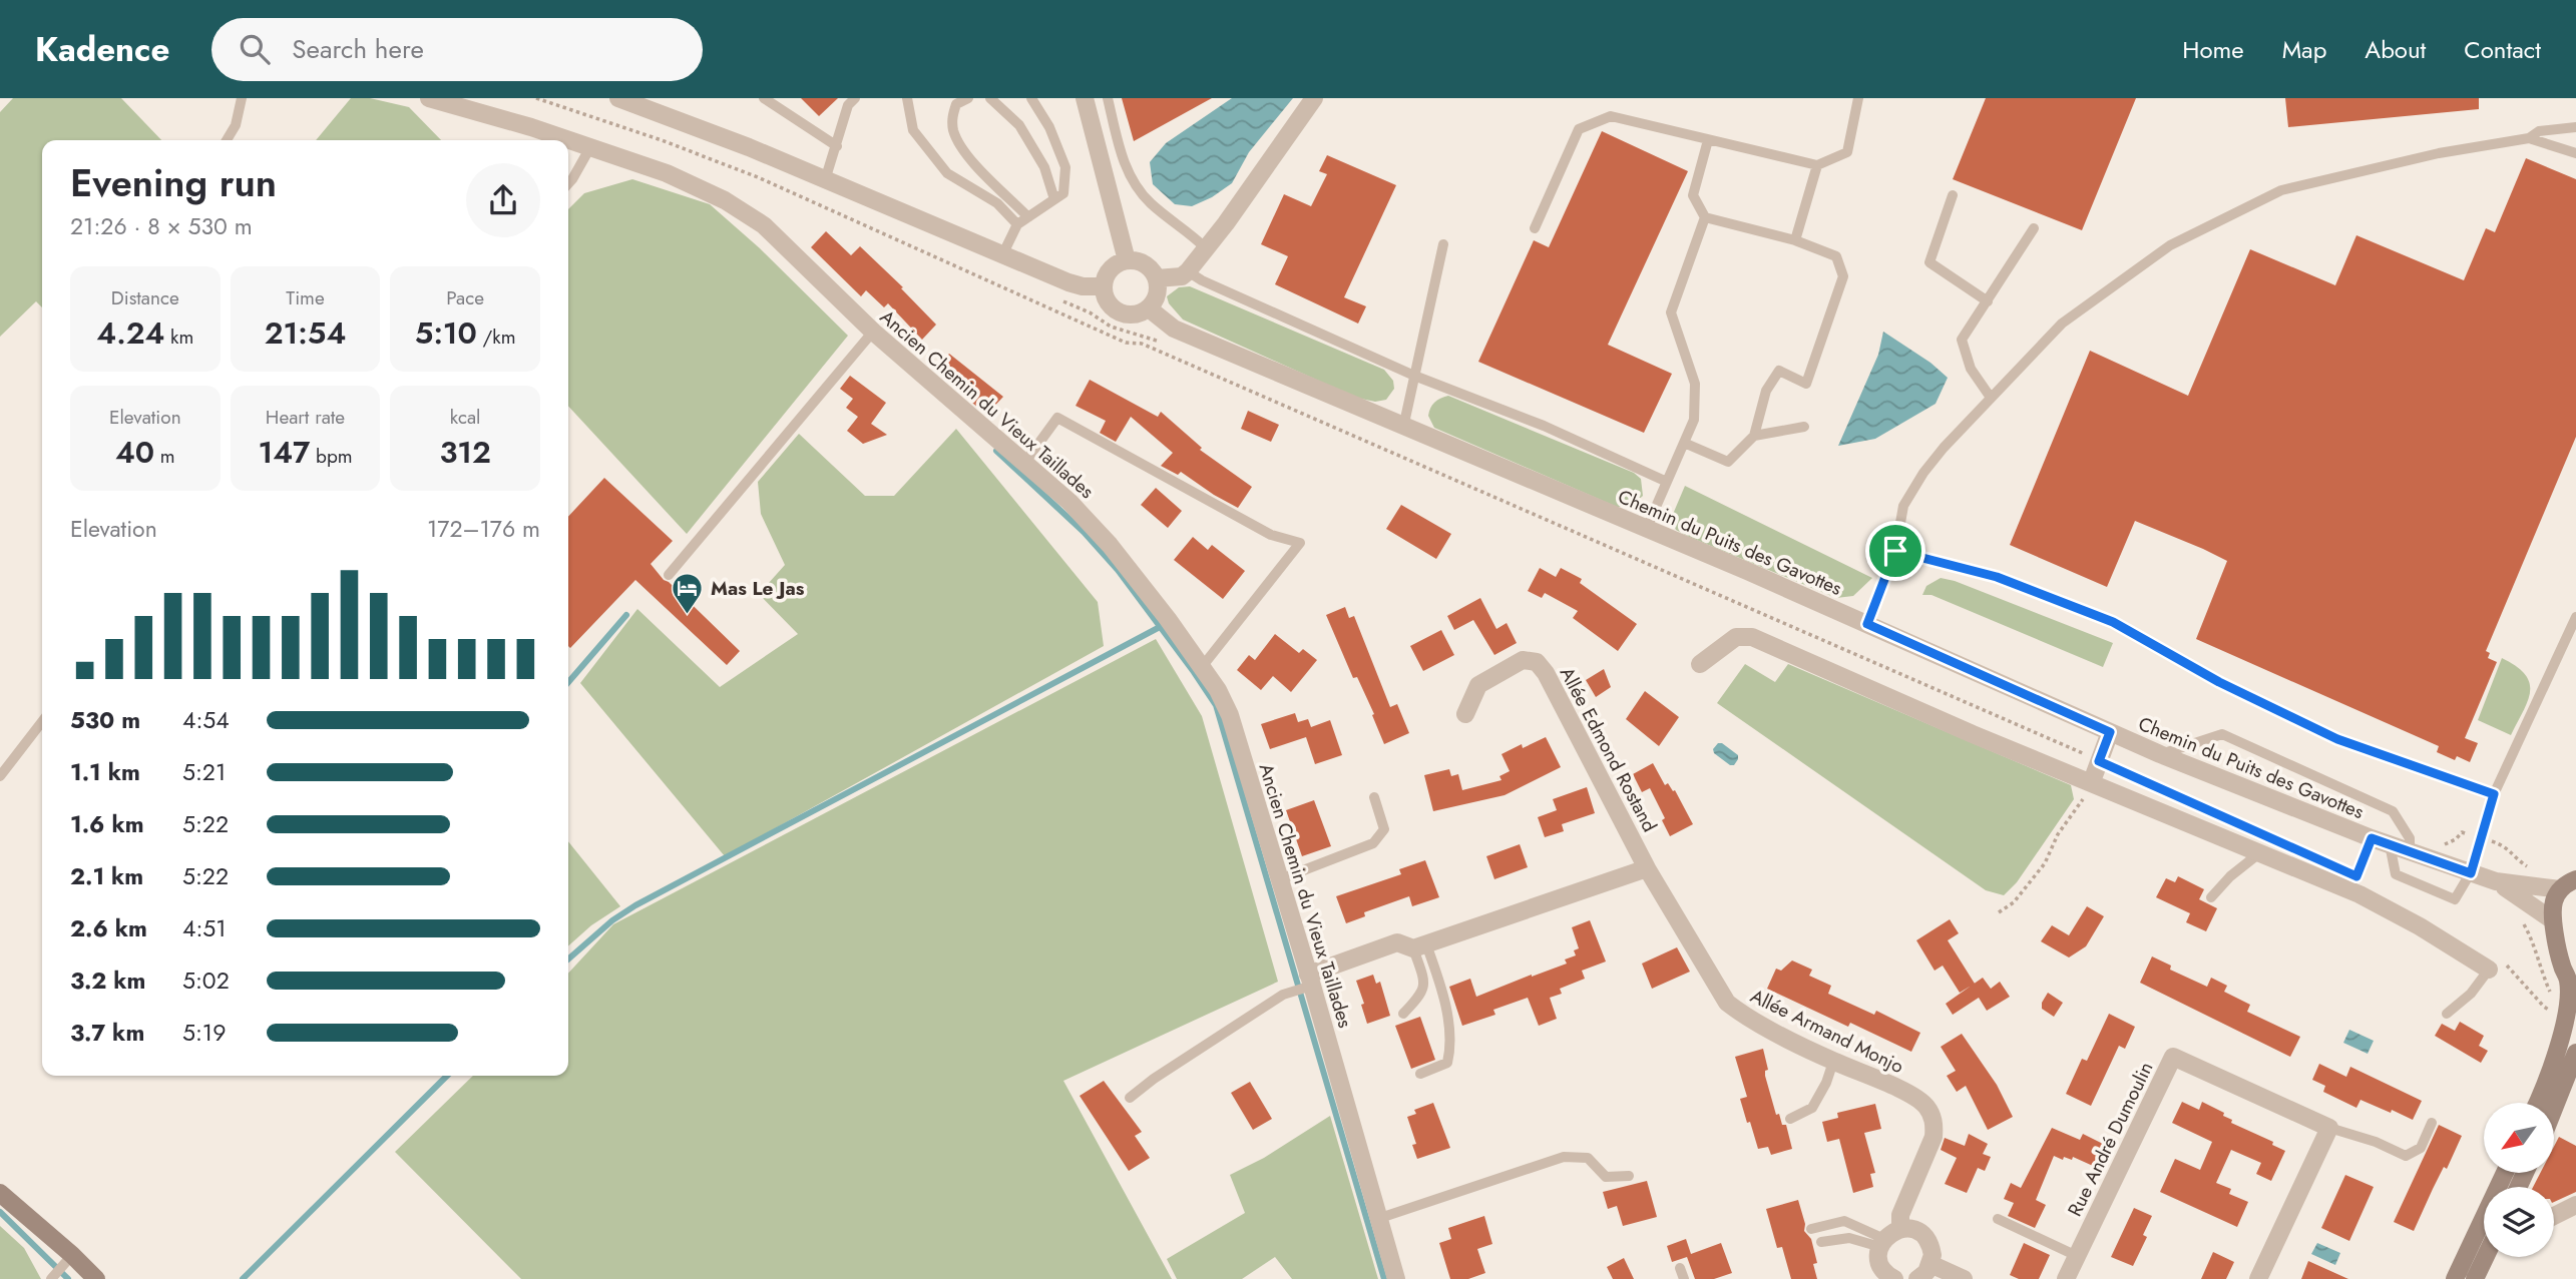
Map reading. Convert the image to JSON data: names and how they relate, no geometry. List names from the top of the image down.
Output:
{
  "streets": {
    "street": [
      "Ancien Chemin du Vieux Taillades",
      "Chemin du Puits des Gavottes",
      "Allée Edmond Rostand",
      "Allée Armand Monjo",
      "Rue André Dumoulin"
    ]
  },
  "crossings": [
    ["Allée Edmond Rostand", "Allée Armand Monjo"]
  ],
  "places": {
    "hotel": ["Mas Le Jas"]
  },
  "north": "bottom left",
  "page": {
    "header": "Kadence",
    "search": "Search here",
    "nav": [
      "Home",
      "Map",
      "About",
      "Contact"
    ],
    "heading": ["Evening run", "21:26 · 8 × 530 m"],
    "stats": [
      ["Distance", "4.24 km"],
      ["Time", "21:54"],
      ["Pace", "5:10 /km"],
      ["Elevation", "40 m"],
      ["Heart rate", "147 bpm"],
      ["kcal", "312"]
    ],
    "chart": ["Elevation", "172–176 m"],
    "list": [
      {
        "name": "530 m",
        "note": "4:54"
      },
      {
        "name": "1.1 km",
        "note": "5:21"
      },
      {
        "name": "1.6 km",
        "note": "5:22"
      },
      {
        "name": "2.1 km",
        "note": "5:22"
      },
      {
        "name": "2.6 km",
        "note": "4:51"
      },
      {
        "name": "3.2 km",
        "note": "5:02"
      },
      {
        "name": "3.7 km",
        "note": "5:19"
      }
    ]
  }
}
